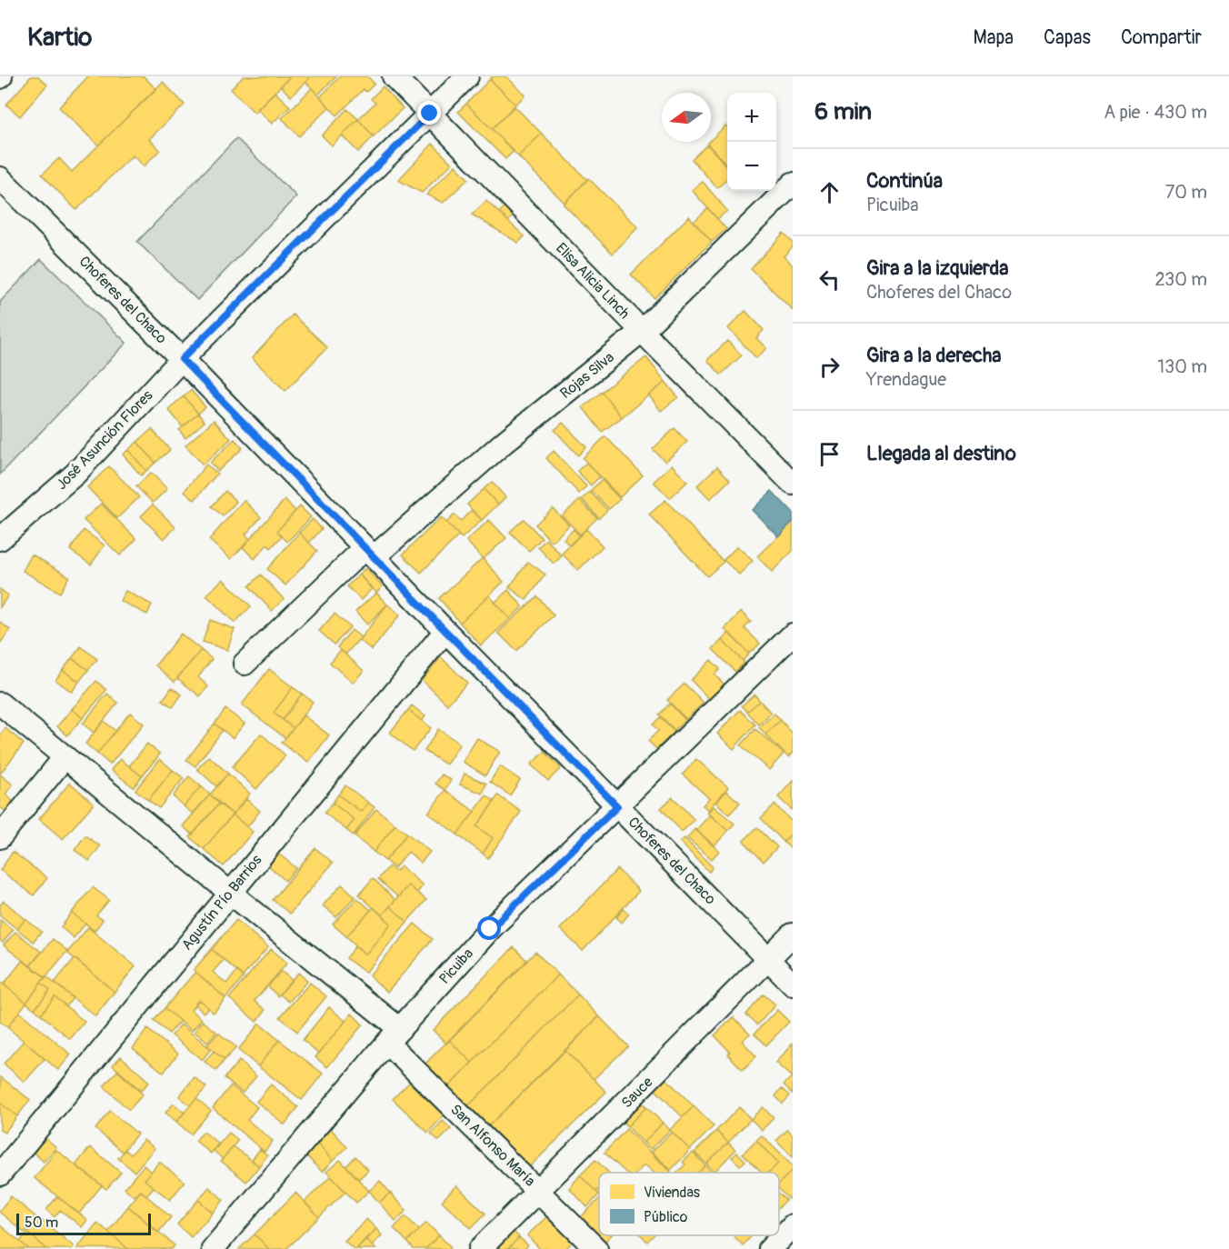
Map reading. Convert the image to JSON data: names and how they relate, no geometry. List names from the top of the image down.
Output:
{
  "streets": {
    "street": [
      "Elisa Alicia Linch",
      "Choferes del Chaco",
      "Rojas Silva",
      "José Asunción Flores",
      "Agustín Pío Barrios",
      "Picuiba",
      "Sauce",
      "San Alfonso María"
    ]
  },
  "crossings": [
    ["Elisa Alicia Linch", "Rojas Silva"],
    ["Elisa Alicia Linch", "José Asunción Flores"],
    ["Choferes del Chaco", "Rojas Silva"],
    ["Choferes del Chaco", "José Asunción Flores"],
    ["Choferes del Chaco", "Agustín Pío Barrios"],
    ["Choferes del Chaco", "Picuiba"],
    ["Choferes del Chaco", "Sauce"],
    ["Agustín Pío Barrios", "San Alfonso María"],
    ["Picuiba", "San Alfonso María"],
    ["Sauce", "San Alfonso María"]
  ],
  "legend": ["Viviendas", "Público"],
  "scale_bar": "50 m",
  "north": "left",
  "page": {
    "header": "Kartio",
    "nav": ["Mapa", "Capas", "Compartir"],
    "heading": ["6 min", "A pie · 430 m"],
    "map_buttons": ["+", "−"],
    "list": [
      ["Continúa", "Picuiba", "70 m"],
      ["Gira a la izquierda", "Choferes del Chaco", "230 m"],
      ["Gira a la derecha", "Yrendague", "130 m"],
      "Llegada al destino"
    ],
    "scale": "50 m"
  }
}
